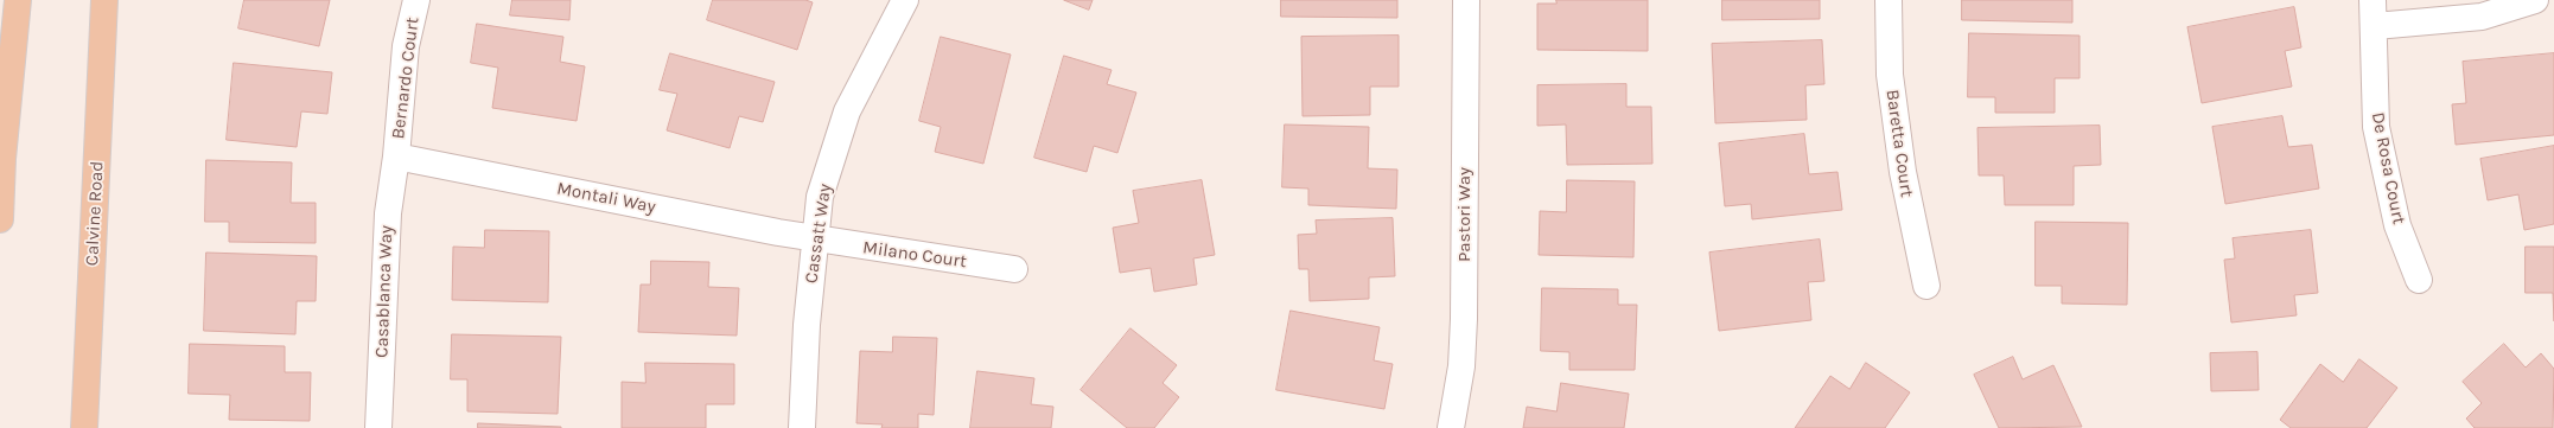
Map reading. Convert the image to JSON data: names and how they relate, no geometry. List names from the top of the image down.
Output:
{
  "streets": {
    "main road": ["Calvine Road"],
    "street": [
      "Bernardo Court",
      "Baretta Court",
      "De Rosa Court",
      "Montali Way",
      "Pastori Way",
      "Cassatt Way",
      "Milano Court",
      "Casablanca Way"
    ]
  },
  "crossings": [
    ["Bernardo Court", "Montali Way"],
    ["Bernardo Court", "Casablanca Way"],
    ["Montali Way", "Cassatt Way"],
    ["Montali Way", "Milano Court"],
    ["Montali Way", "Casablanca Way"],
    ["Cassatt Way", "Milano Court"]
  ]
}
